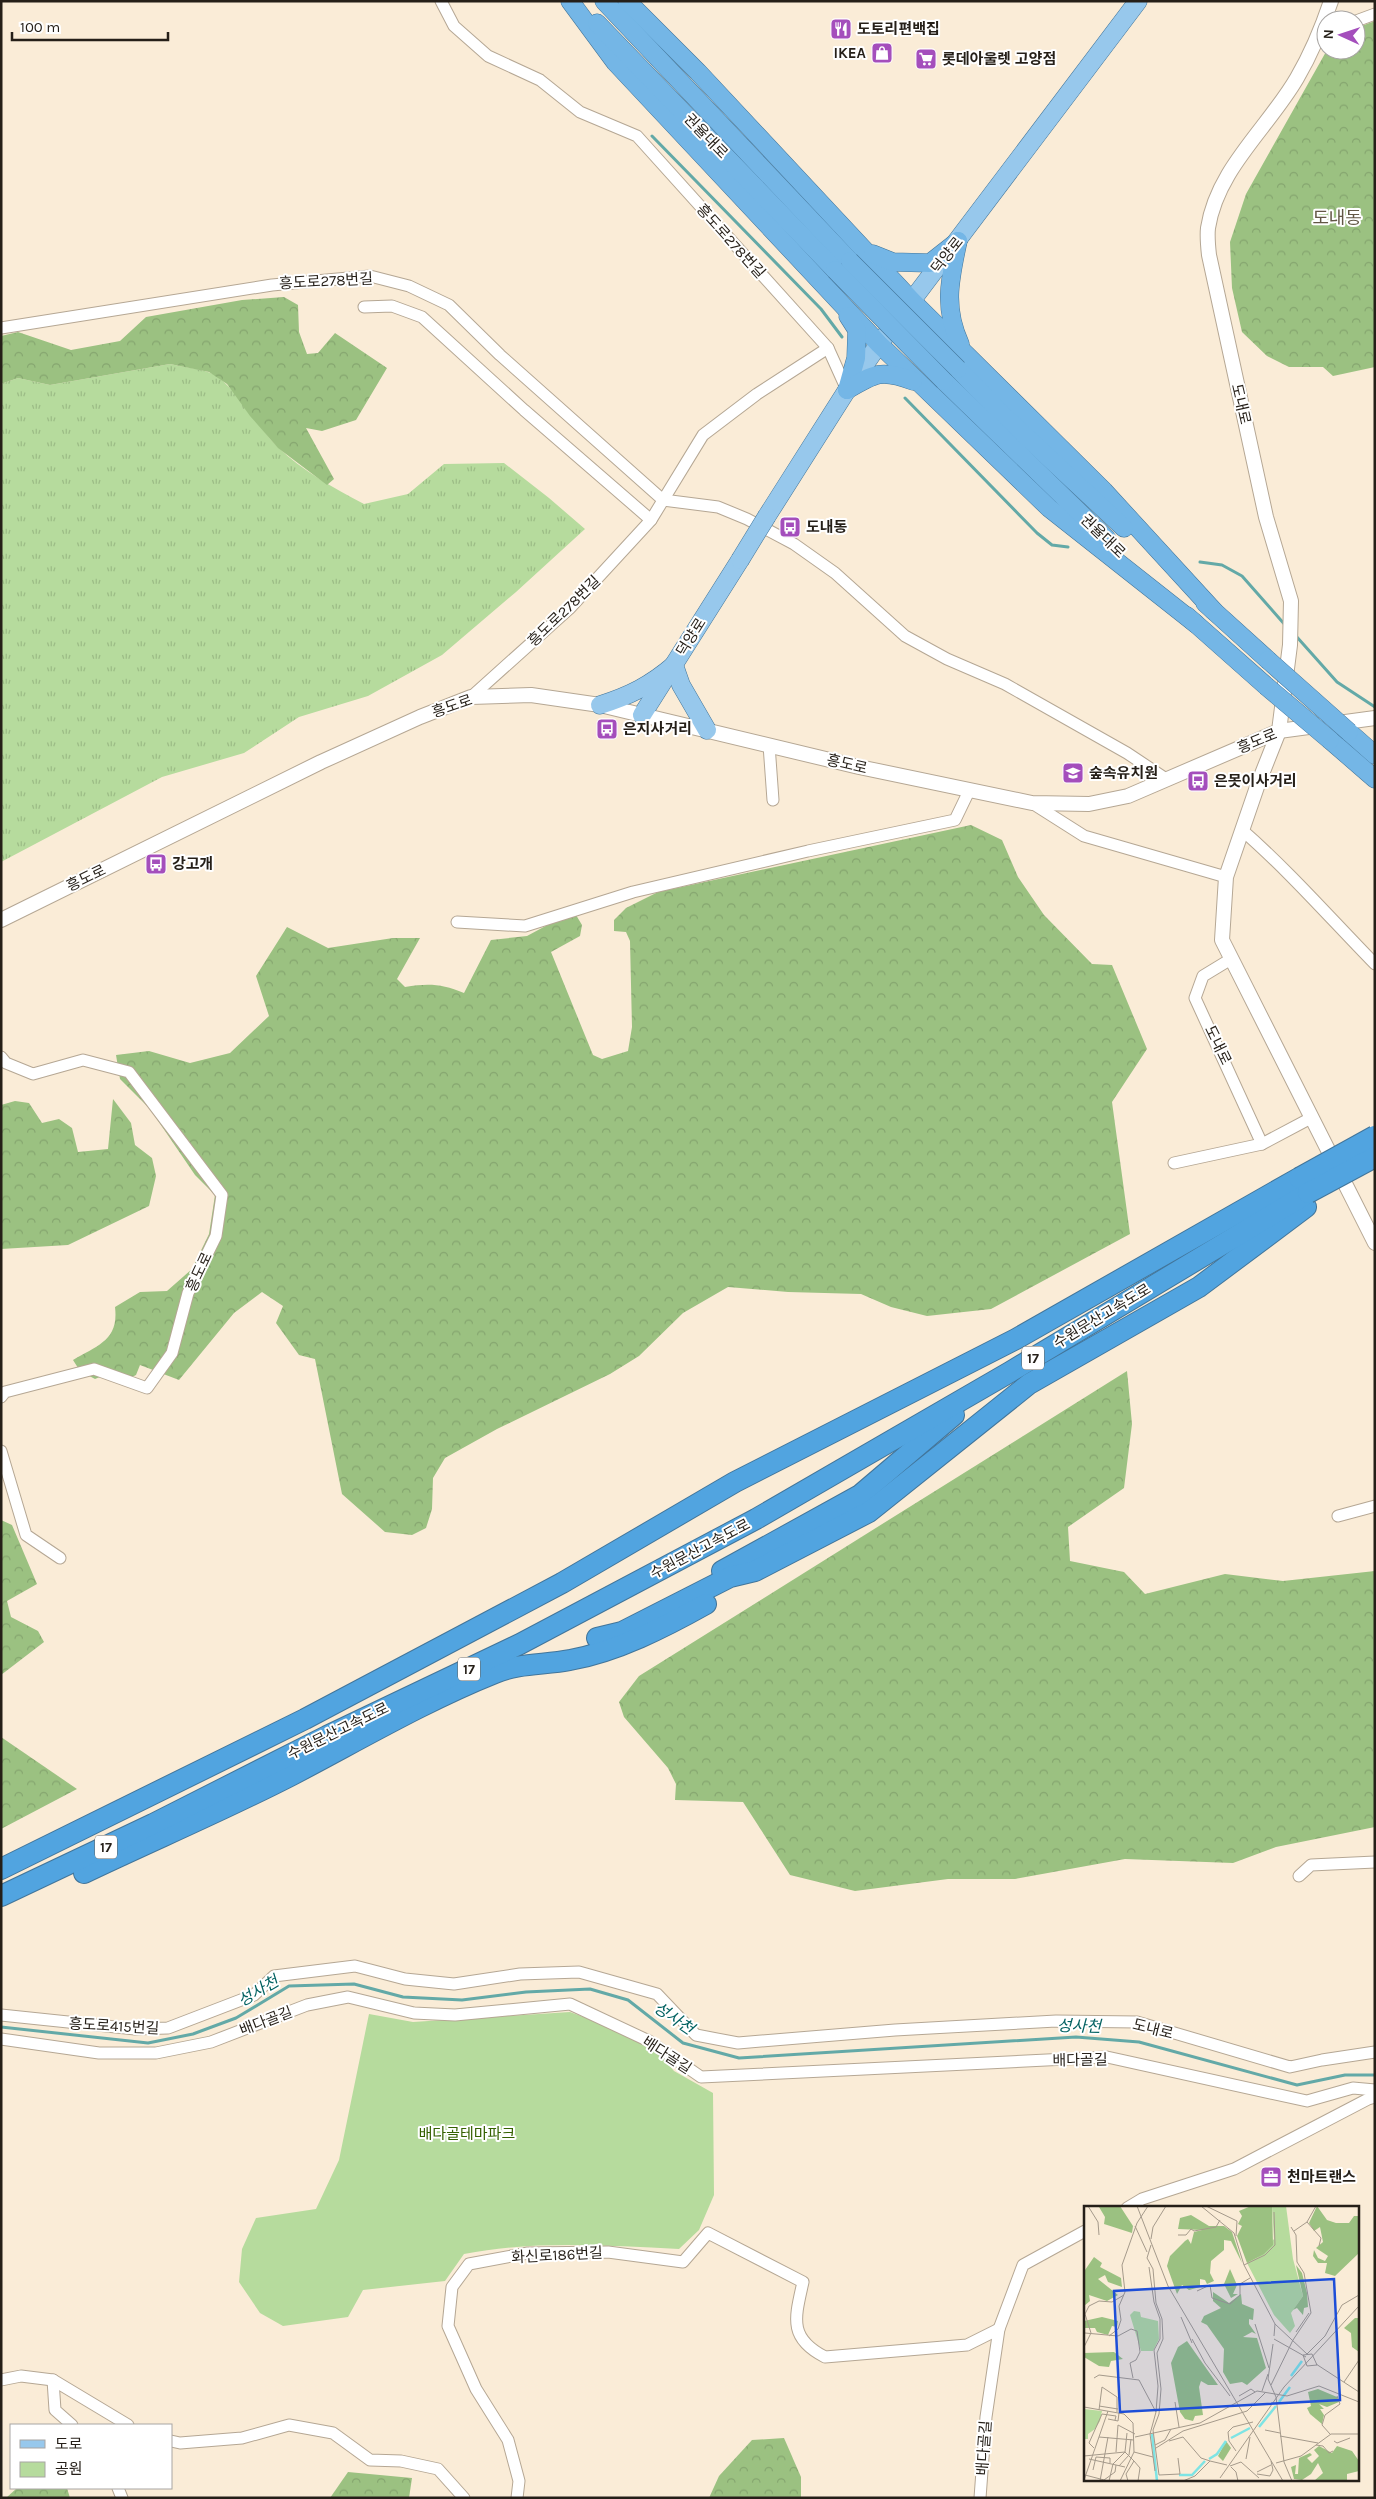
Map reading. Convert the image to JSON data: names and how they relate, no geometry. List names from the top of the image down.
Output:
{
  "streets": {
    "highway": ["권율대로", "수원문산고속도로", "17"],
    "main road": ["덕양로"],
    "street": [
      "흥도로278번길",
      "도내로",
      "흥도로",
      "배다골길",
      "흥도로415번길",
      "화신로186번길"
    ]
  },
  "crossings": [
    ["흥도로278번길", "덕양로"],
    ["흥도로278번길", "흥도로"],
    ["덕양로", "흥도로"],
    ["도내로", "흥도로"],
    ["도내로", "흥도로415번길"],
    ["배다골길", "화신로186번길"]
  ],
  "districts": ["도내동"],
  "water": ["성사천"],
  "parks": ["배다골테마파크"],
  "places": {
    "restaurant": ["도토리편백집"],
    "shop": ["IKEA"],
    "supermarket": ["롯데아울렛 고양점"],
    "bus stop": [
      "도내동",
      "은지사거리",
      "은못이사거리",
      "강고개"
    ],
    "school or university": ["숲속유치원"],
    "office": ["천마트랜스"]
  },
  "legend": ["도로", "공원"],
  "scale_bar": "100 m",
  "north": "left"
}
